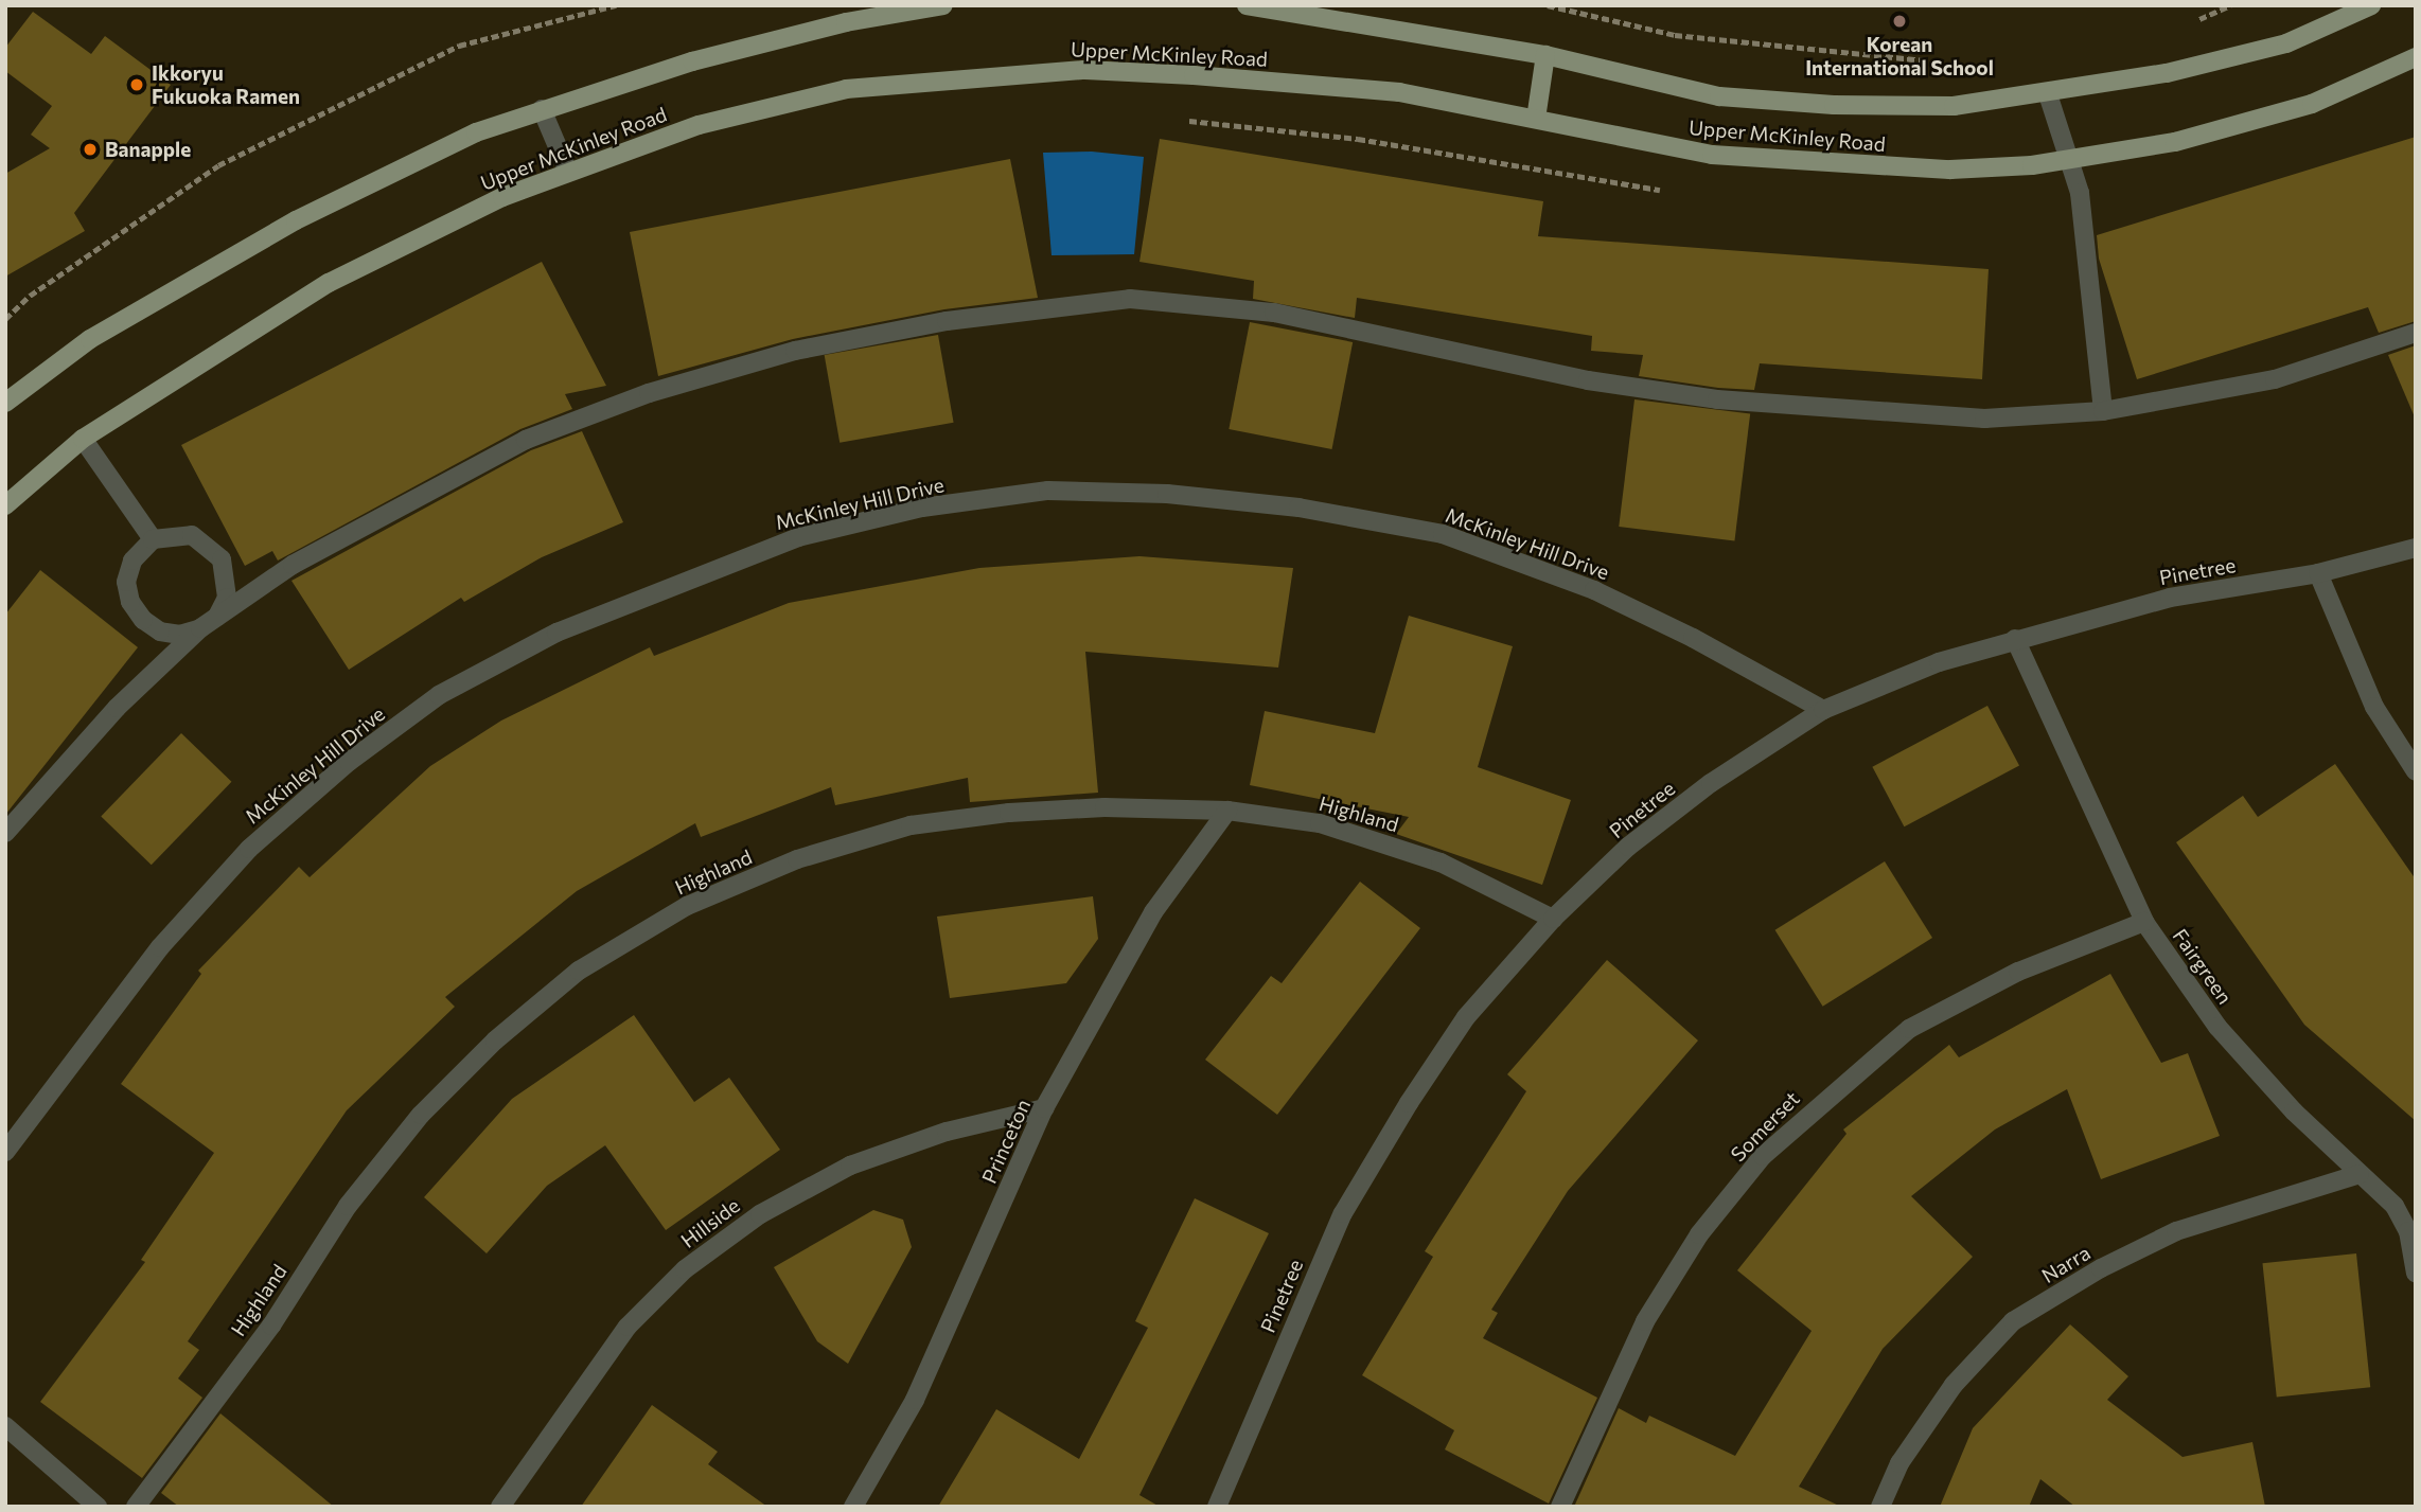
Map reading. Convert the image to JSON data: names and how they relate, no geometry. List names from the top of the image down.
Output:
{
  "streets": {
    "main road": ["Upper McKinley Road"],
    "street": [
      "McKinley Hill Drive",
      "Pinetree",
      "Highland",
      "Fairgreen",
      "Somerset",
      "Princeton",
      "Hillside",
      "Narra"
    ]
  },
  "crossings": [
    ["McKinley Hill Drive", "Pinetree"],
    ["Pinetree", "Highland"],
    ["Pinetree", "Fairgreen"],
    ["Highland", "Princeton"],
    ["Fairgreen", "Somerset"],
    ["Fairgreen", "Narra"],
    ["Princeton", "Hillside"]
  ],
  "places": ["Korean International School", "Ikkoryu Fukuoka Ramen", "Banapple"]
}
